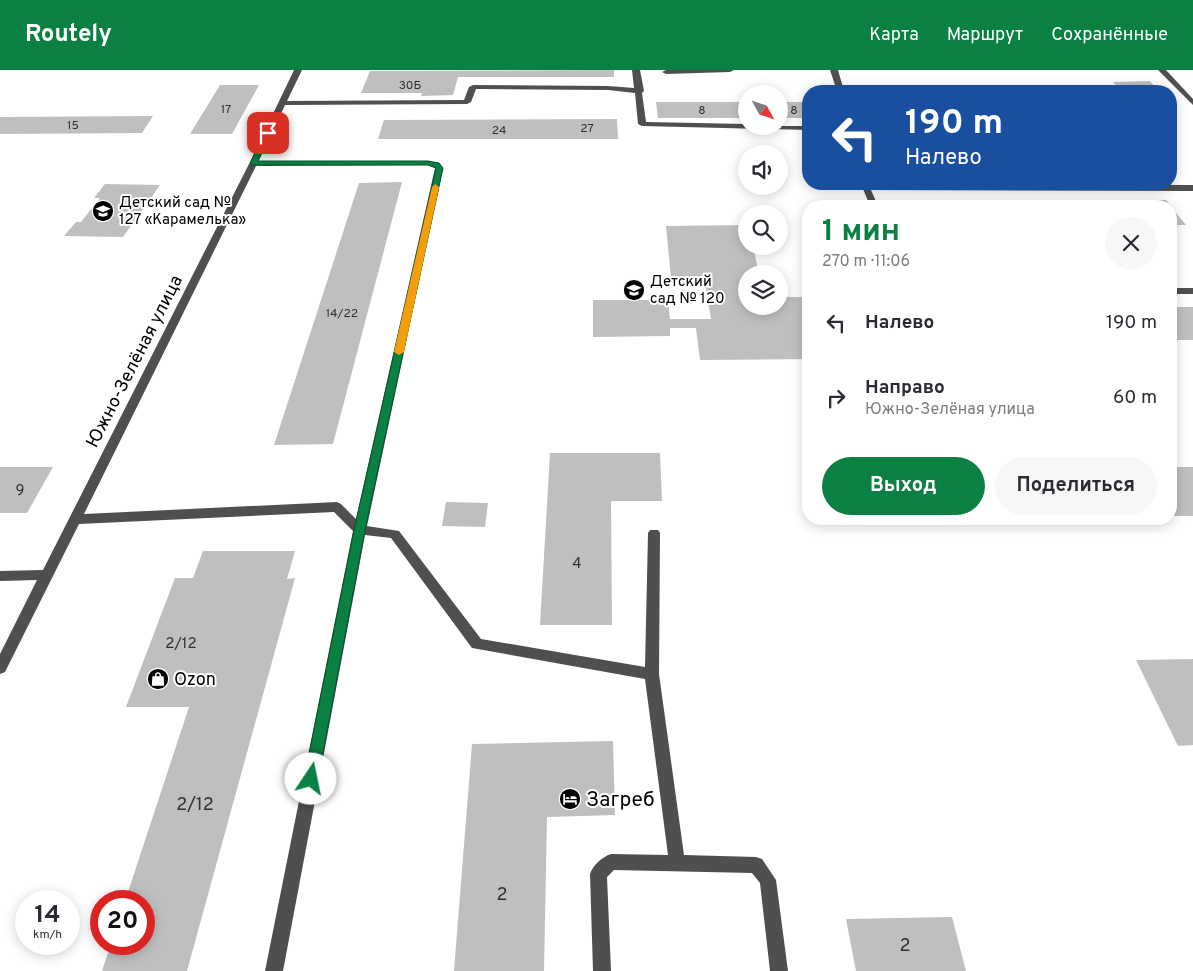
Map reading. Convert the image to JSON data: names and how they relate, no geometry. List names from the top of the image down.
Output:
{
  "streets": {
    "street": ["Южно-Зелёная улица"]
  },
  "places": {
    "school or university": ["Детский сад № 127 «Карамелька»", "Детский сад № 120"],
    "shop": ["Ozon"],
    "hotel": ["Загреб"]
  },
  "house_numbers": [
    "30Б",
    "17",
    "8",
    "8",
    "15",
    "27",
    "24",
    "14/22",
    "9",
    "4",
    "2/12",
    "2/12",
    "2",
    "2"
  ],
  "north": "bottom right",
  "page": {
    "header": "Routely",
    "nav": ["Карта", "Маршрут", "Сохранённые"],
    "turn": ["190 m", "Налево"],
    "heading": ["1 мин", "270 m · 11:06"],
    "list": [
      {
        "name": "Налево",
        "value": "190 m"
      },
      {
        "name": "Направо",
        "note": "Южно-Зелёная улица",
        "value": "60 m"
      }
    ],
    "buttons": ["Выход", "Поделиться"],
    "speed": "14 km/h",
    "limit": "20"
  }
}
